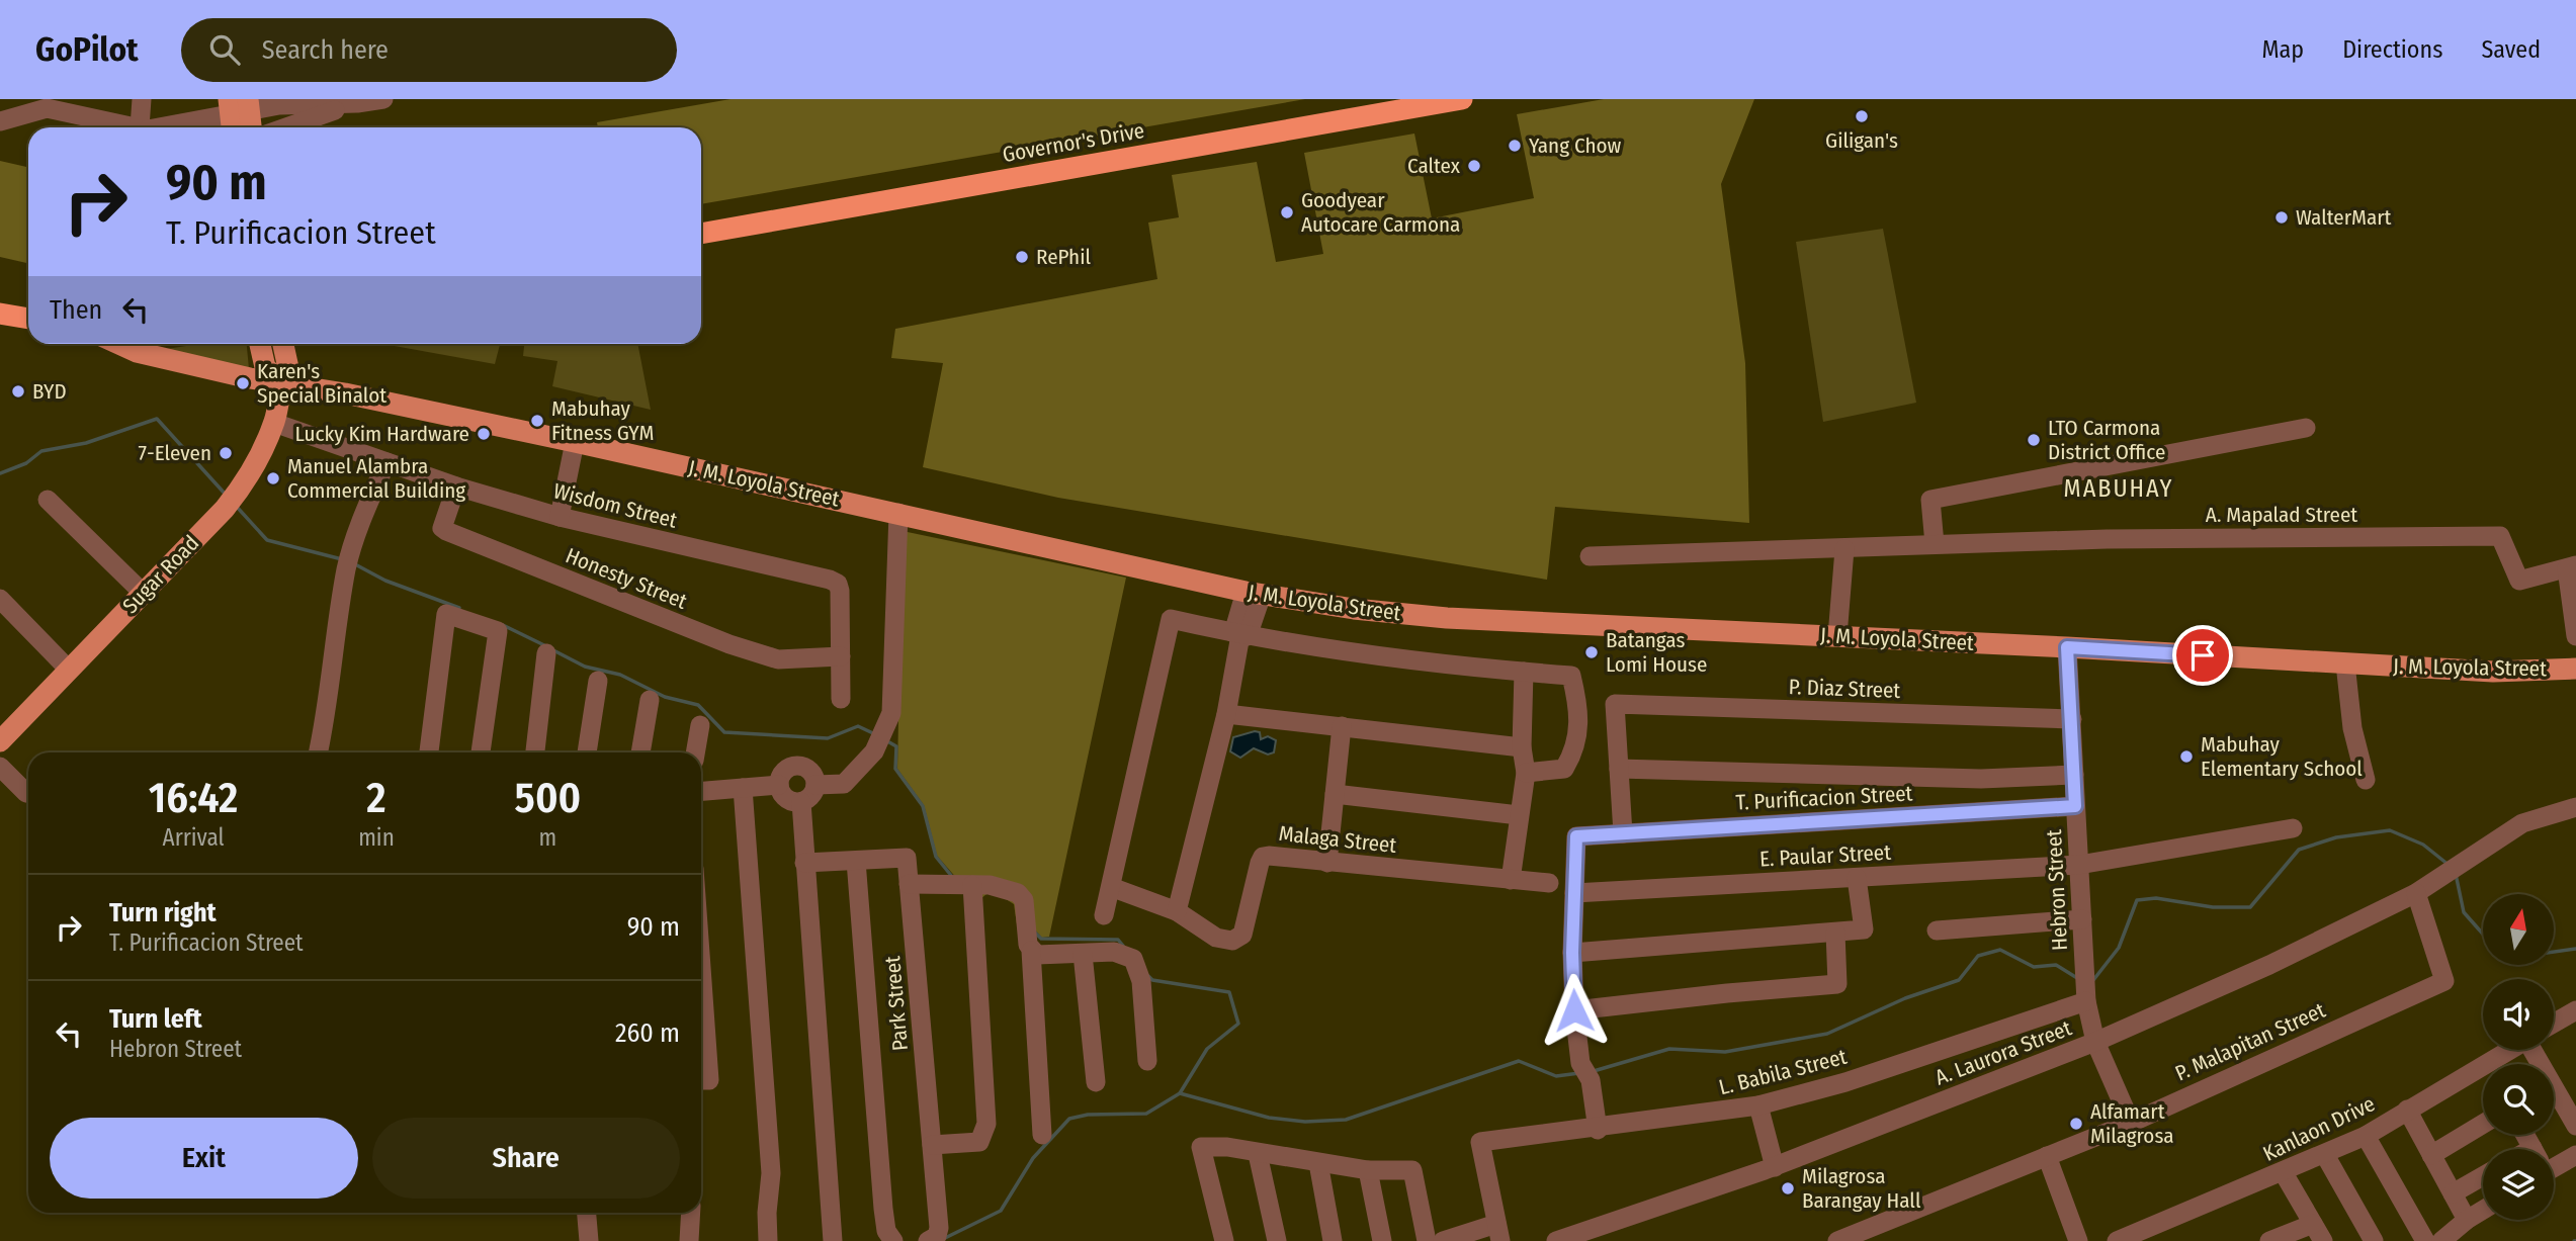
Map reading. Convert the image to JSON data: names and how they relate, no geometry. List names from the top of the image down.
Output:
{
  "streets": {
    "highway": ["Governor's Drive"],
    "main road": ["J. M. Loyola Street", "Sugar Road"],
    "street": [
      "Wisdom Street",
      "A. Mapalad Street",
      "Honesty Street",
      "P. Diaz Street",
      "T. Purificacion Street",
      "Malaga Street",
      "E. Paular Street",
      "Hebron Street",
      "Park Street",
      "P. Malapitan Street",
      "A. Laurora Street",
      "L. Babila Street",
      "Kanlaon Drive"
    ]
  },
  "crossings": [
    ["J. M. Loyola Street", "Sugar Road"],
    ["J. M. Loyola Street", "Hebron Street"],
    ["Wisdom Street", "Sugar Road"],
    ["Wisdom Street", "Honesty Street"],
    ["P. Diaz Street", "Hebron Street"],
    ["T. Purificacion Street", "E. Paular Street"],
    ["T. Purificacion Street", "Hebron Street"],
    ["E. Paular Street", "Hebron Street"],
    ["Hebron Street", "P. Malapitan Street"],
    ["Hebron Street", "A. Laurora Street"],
    ["Hebron Street", "L. Babila Street"],
    ["P. Malapitan Street", "A. Laurora Street"]
  ],
  "districts": ["MABUHAY"],
  "places": [
    "Giligan's",
    "Yang Chow",
    "Caltex",
    "Goodyear Autocare Carmona",
    "WalterMart",
    "RePhil",
    "Karen's Special Binalot",
    "BYD",
    "Mabuhay Fitness GYM",
    "Lucky Kim Hardware",
    "LTO Carmona District Office",
    "7-Eleven",
    "Manuel Alambra Commercial Building",
    "Batangas Lomi House",
    "Mabuhay Elementary School",
    "Alfamart Milagrosa",
    "Milagrosa Barangay Hall"
  ],
  "north": "top",
  "page": {
    "header": "GoPilot",
    "search": "Search here",
    "nav": ["Map", "Directions", "Saved"],
    "turn": ["90 m", "T. Purificacion Street"],
    "then": "Then",
    "eta": [
      "16:42",
      "Arrival",
      "2",
      "min",
      "500",
      "m"
    ],
    "list": [
      {
        "name": "Turn right",
        "note": "T. Purificacion Street",
        "value": "90 m"
      },
      {
        "name": "Turn left",
        "note": "Hebron Street",
        "value": "260 m"
      }
    ],
    "buttons": ["Exit", "Share"]
  }
}
